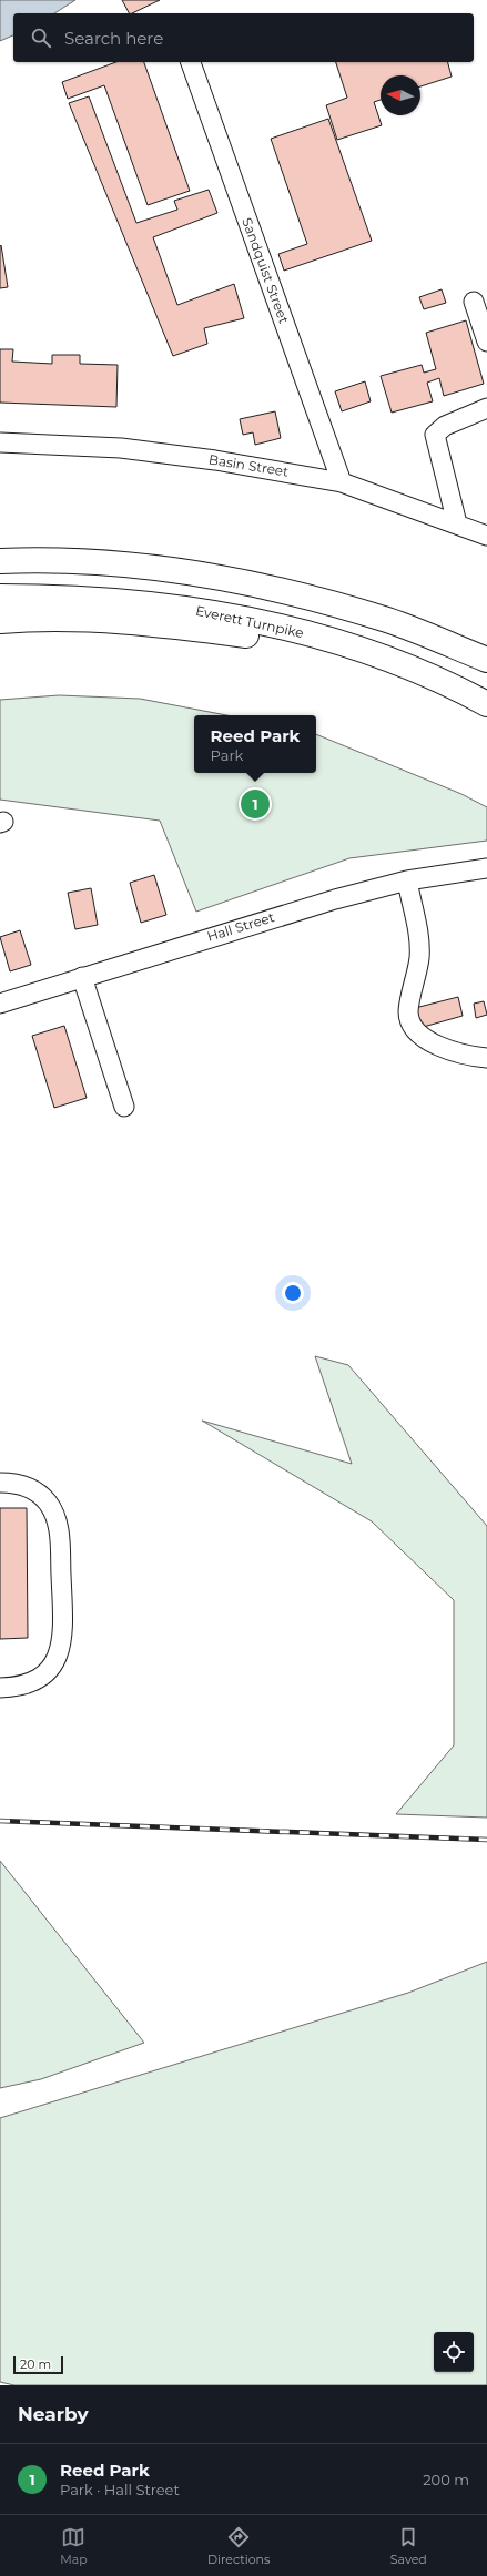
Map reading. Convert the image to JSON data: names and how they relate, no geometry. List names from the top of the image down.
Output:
{
  "streets": {
    "highway": ["Everett Turnpike"],
    "street": ["Sandquist Street", "Basin Street", "Hall Street"]
  },
  "crossings": [
    ["Sandquist Street", "Basin Street"]
  ],
  "scale_bar": "20 m",
  "north": "left",
  "page": {
    "search": "Search here",
    "popup": ["Reed Park", "Park"],
    "pins": "1",
    "scale": "20 m",
    "heading": "Nearby",
    "list": [
      {
        "mark": "1",
        "name": "Reed Park",
        "note": "Park · Hall Street",
        "value": "200 m"
      }
    ],
    "nav": ["Map", "Directions", "Saved"]
  }
}
